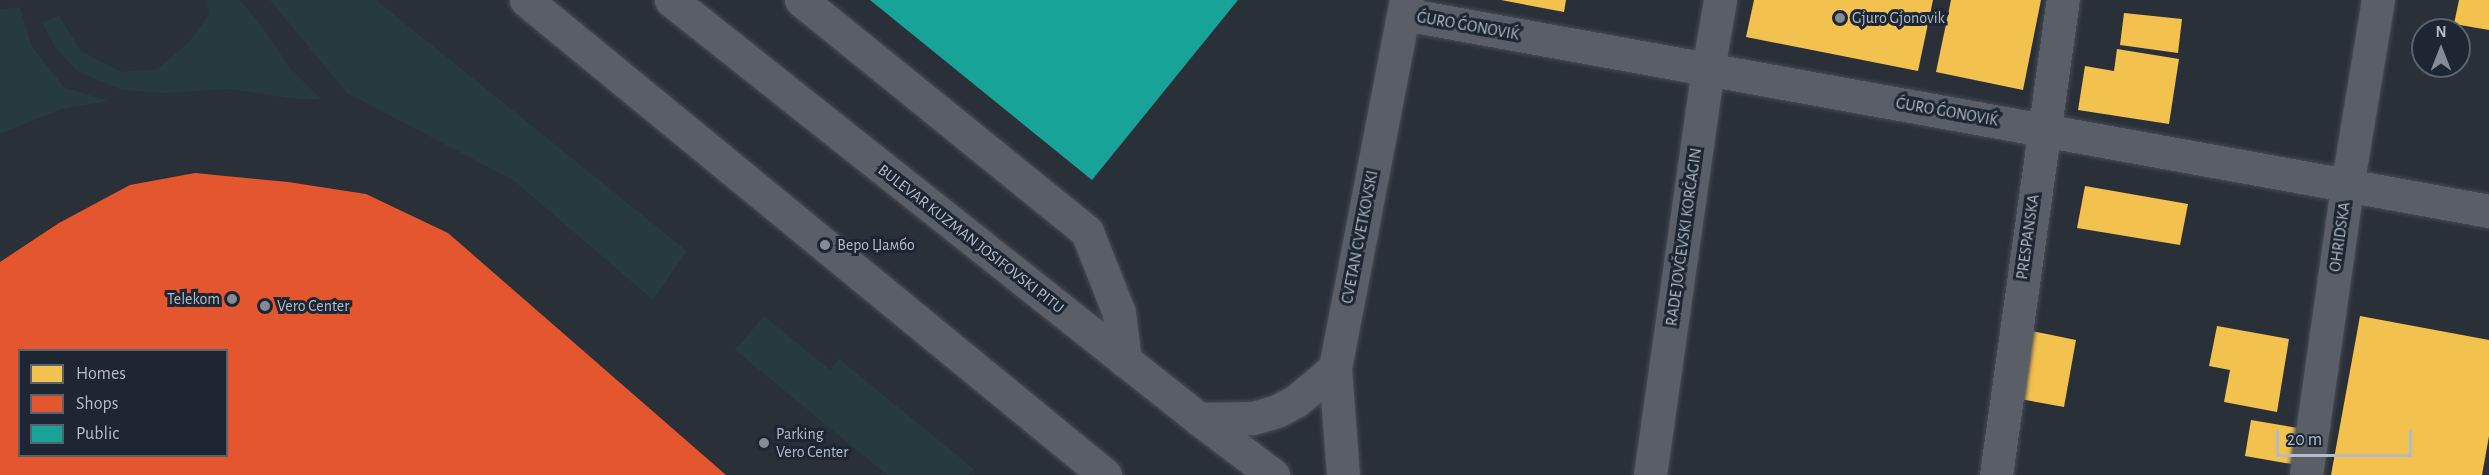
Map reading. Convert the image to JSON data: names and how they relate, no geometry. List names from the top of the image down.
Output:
{
  "streets": {
    "street": [
      "ǴURO ǴONOVIḰ",
      "CVETAN CVETKOVSKI",
      "RADE JOVČEVSKI KORČAGIN",
      "PRESPANSKA",
      "OHRIDSKA",
      "BULEVAR KUZMAN JOSIFOVSKI PITU"
    ]
  },
  "crossings": [
    ["ǴURO ǴONOVIḰ", "CVETAN CVETKOVSKI"],
    ["ǴURO ǴONOVIḰ", "RADE JOVČEVSKI KORČAGIN"],
    ["ǴURO ǴONOVIḰ", "PRESPANSKA"],
    ["ǴURO ǴONOVIḰ", "OHRIDSKA"]
  ],
  "places": [
    "Gjuro Gjonovik",
    "Веро Џамбо",
    "Telekom",
    "Vero Center",
    "Parking Vero Center"
  ],
  "legend": ["Homes", "Shops", "Public"],
  "scale_bar": "20 m",
  "north": "top"
}
